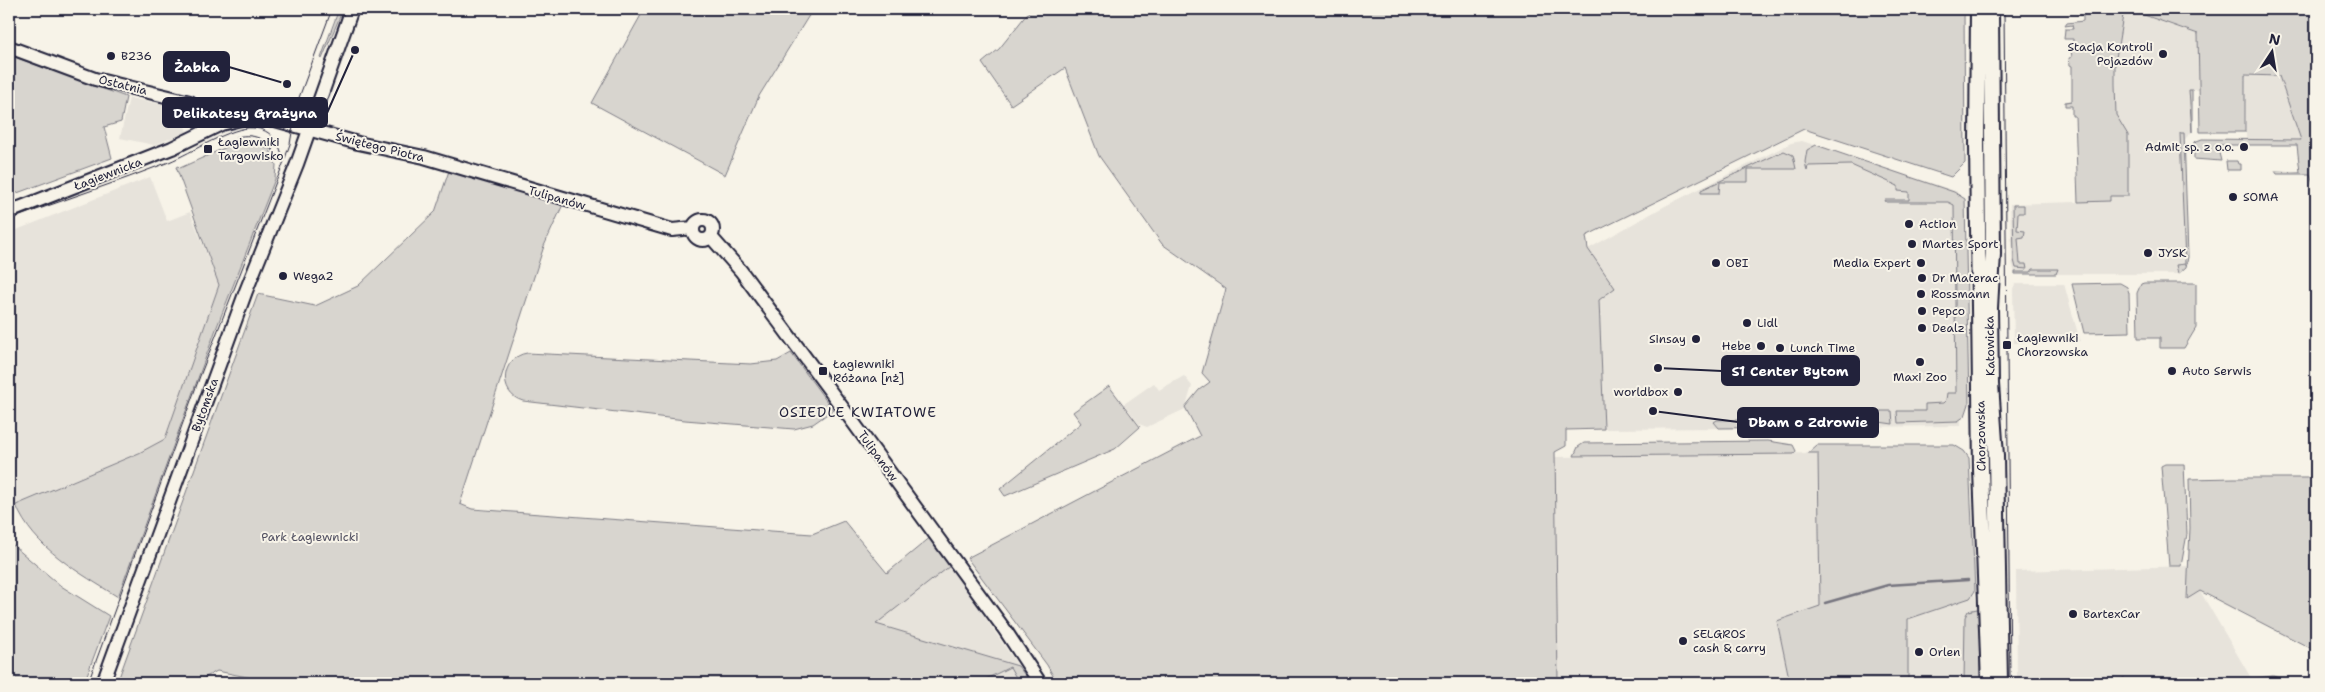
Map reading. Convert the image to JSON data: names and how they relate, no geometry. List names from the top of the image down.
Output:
{
  "streets": {
    "main road": ["Katowicka", "Chorzowska"],
    "street": [
      "Ostatnia",
      "Świętego Piotra",
      "Łagiewnicka",
      "Tulipanów",
      "Bytomska"
    ]
  },
  "crossings": [
    ["Ostatnia", "Łagiewnicka"],
    ["Świętego Piotra", "Tulipanów"],
    ["Świętego Piotra", "Bytomska"],
    ["Katowicka", "Chorzowska"]
  ],
  "districts": ["OSIEDLE KWIATOWE"],
  "parks": ["Park Łagiewnicki"],
  "places": {
    "other": [
      "Delikatesy Grażyna",
      "Stacja Kontroli Pojazdów",
      "B236",
      "Żabka",
      "Admit sp. z o.o.",
      "SOMA",
      "Action",
      "Martes Sport",
      "JYSK",
      "OBI",
      "Media Expert",
      "Wega2",
      "Dr Materac",
      "Rossmann",
      "Pepco",
      "Lidl",
      "Dealz",
      "Sinsay",
      "Hebe",
      "Lunch Time",
      "Maxi Zoo",
      "S1 Center Bytom",
      "Auto Serwis",
      "worldbox",
      "Dbam o Zdrowie",
      "BartexCar",
      "SELGROS cash & carry",
      "Orlen"
    ],
    "transit": ["Łagiewniki Targowisko", "Łagiewniki Chorzowska", "Łagiewniki Różana [nż]"]
  },
  "north": "top"
}
